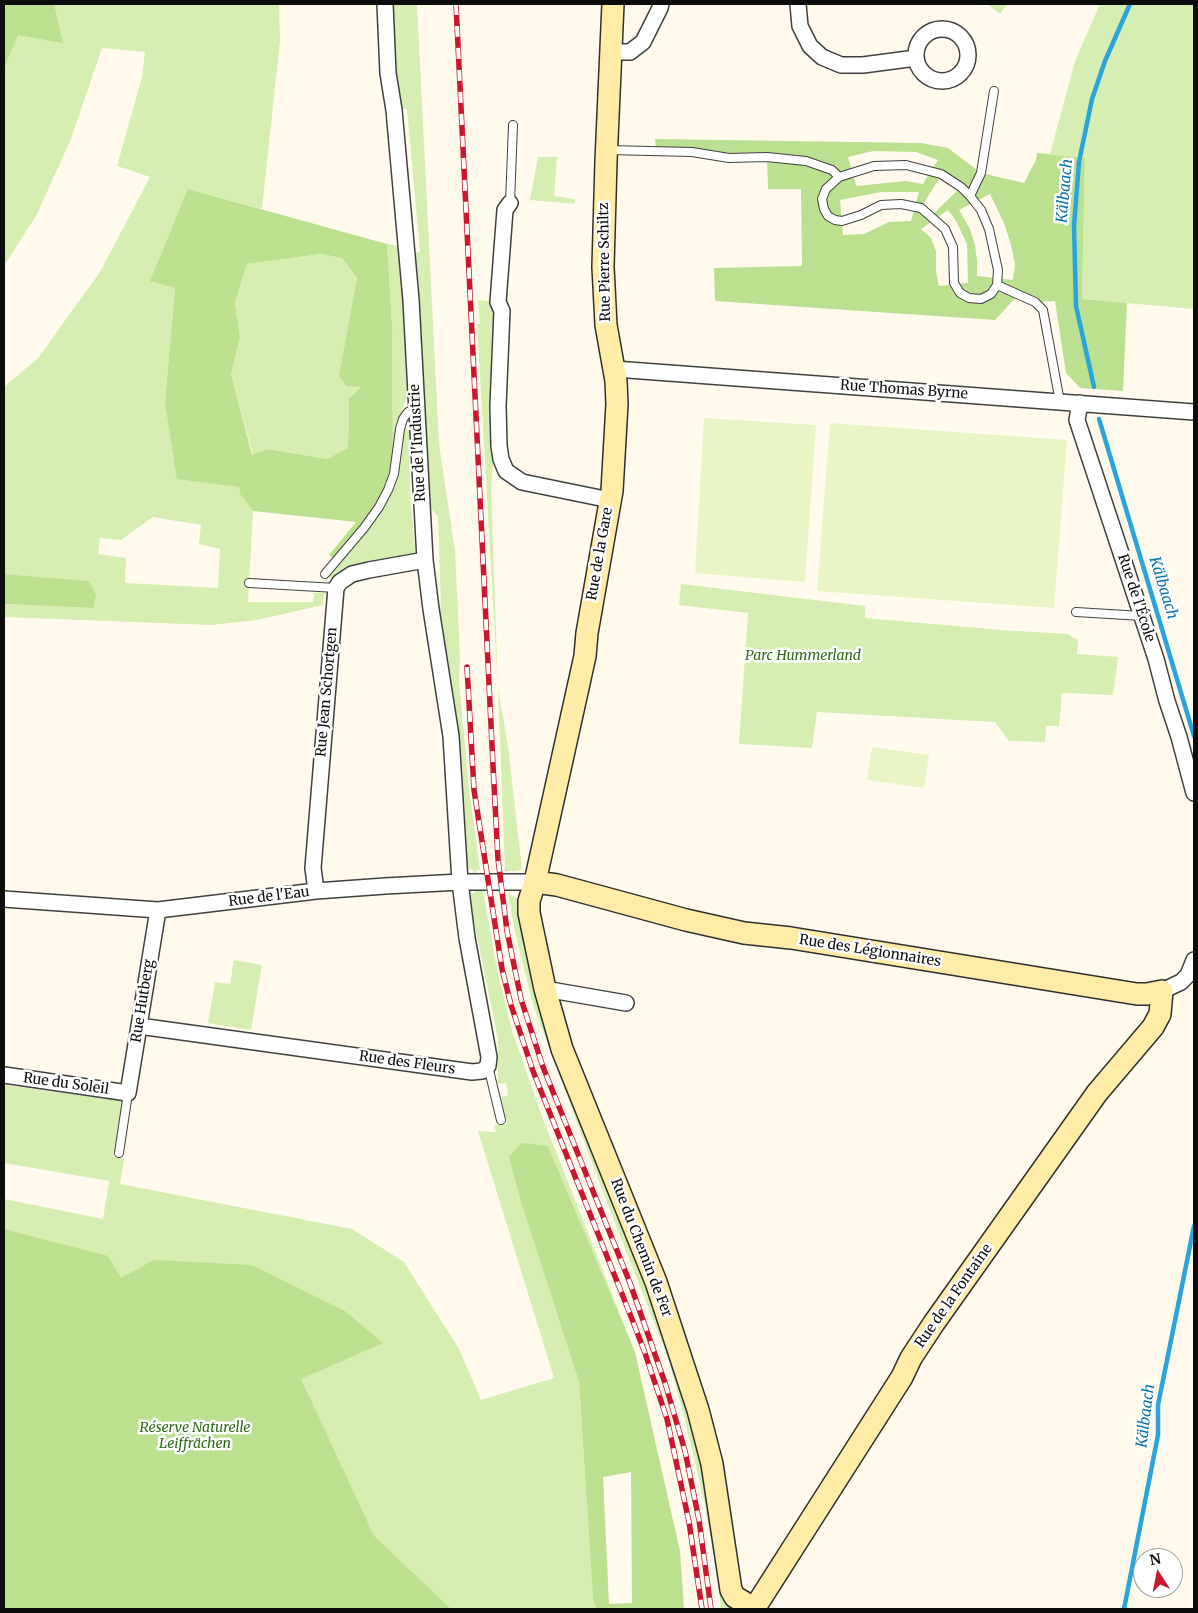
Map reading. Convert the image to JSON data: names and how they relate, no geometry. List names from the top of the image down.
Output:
{
  "streets": {
    "main road": [
      "Rue Pierre Schiltz",
      "Rue de la Gare",
      "Rue des Légionnaires",
      "Rue du Chemin de Fer",
      "Rue de la Fontaine"
    ],
    "street": [
      "Rue Thomas Byrne",
      "Rue de l'Industrie",
      "Rue de l'École",
      "Rue Jean Schortgen",
      "Rue de l'Eau",
      "Rue Hutberg",
      "Rue des Fleurs",
      "Rue du Soleil"
    ]
  },
  "crossings": [
    ["Rue Pierre Schiltz", "Rue Thomas Byrne"],
    ["Rue Pierre Schiltz", "Rue de la Gare"],
    ["Rue Thomas Byrne", "Rue de l'École"],
    ["Rue de l'Industrie", "Rue de l'Eau"],
    ["Rue de la Gare", "Rue de l'Eau"],
    ["Rue de la Gare", "Rue des Légionnaires"],
    ["Rue de la Gare", "Rue du Chemin de Fer"],
    ["Rue Jean Schortgen", "Rue de l'Eau"],
    ["Rue de l'Eau", "Rue des Légionnaires"],
    ["Rue de l'Eau", "Rue Hutberg"],
    ["Rue de l'Eau", "Rue du Chemin de Fer"],
    ["Rue des Légionnaires", "Rue du Chemin de Fer"],
    ["Rue des Légionnaires", "Rue de la Fontaine"],
    ["Rue Hutberg", "Rue des Fleurs"],
    ["Rue Hutberg", "Rue du Soleil"],
    ["Rue du Chemin de Fer", "Rue de la Fontaine"]
  ],
  "water": ["Kälbaach"],
  "parks": ["Parc Hummerland", "Réserve Naturelle Leiffrächen"],
  "north": "top"
}
